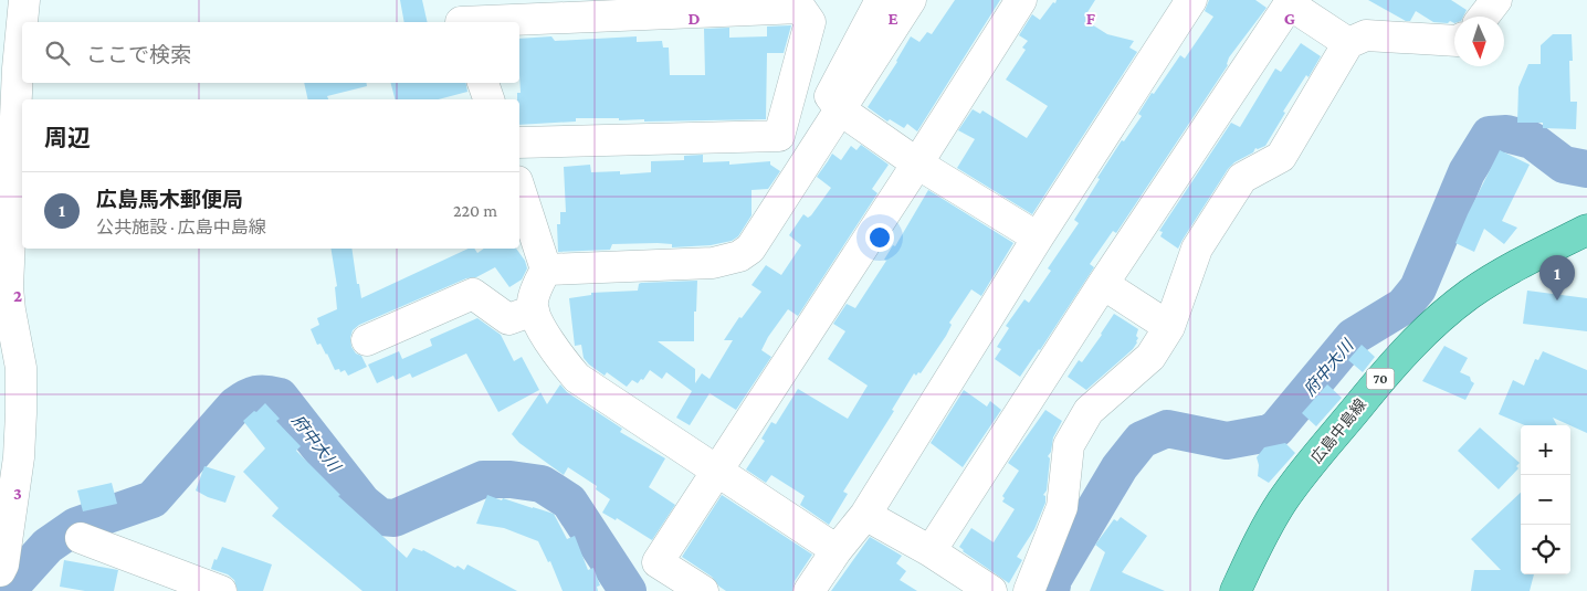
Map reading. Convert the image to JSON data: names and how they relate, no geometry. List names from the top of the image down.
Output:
{
  "streets": {
    "main road": ["70", "広島中島線"]
  },
  "water": ["府中大川"],
  "north": "bottom",
  "page": {
    "search": "ここで検索",
    "heading": "周辺",
    "list": [
      {
        "mark": "1",
        "name": "広島馬木郵便局",
        "note": "公共施設 · 広島中島線",
        "value": "220 m"
      }
    ],
    "pins": "1",
    "map_buttons": ["+", "−"]
  },
  "grid": {
    "columns": [
      "D",
      "E",
      "F",
      "G"
    ],
    "rows": ["2", "3"]
  }
}
